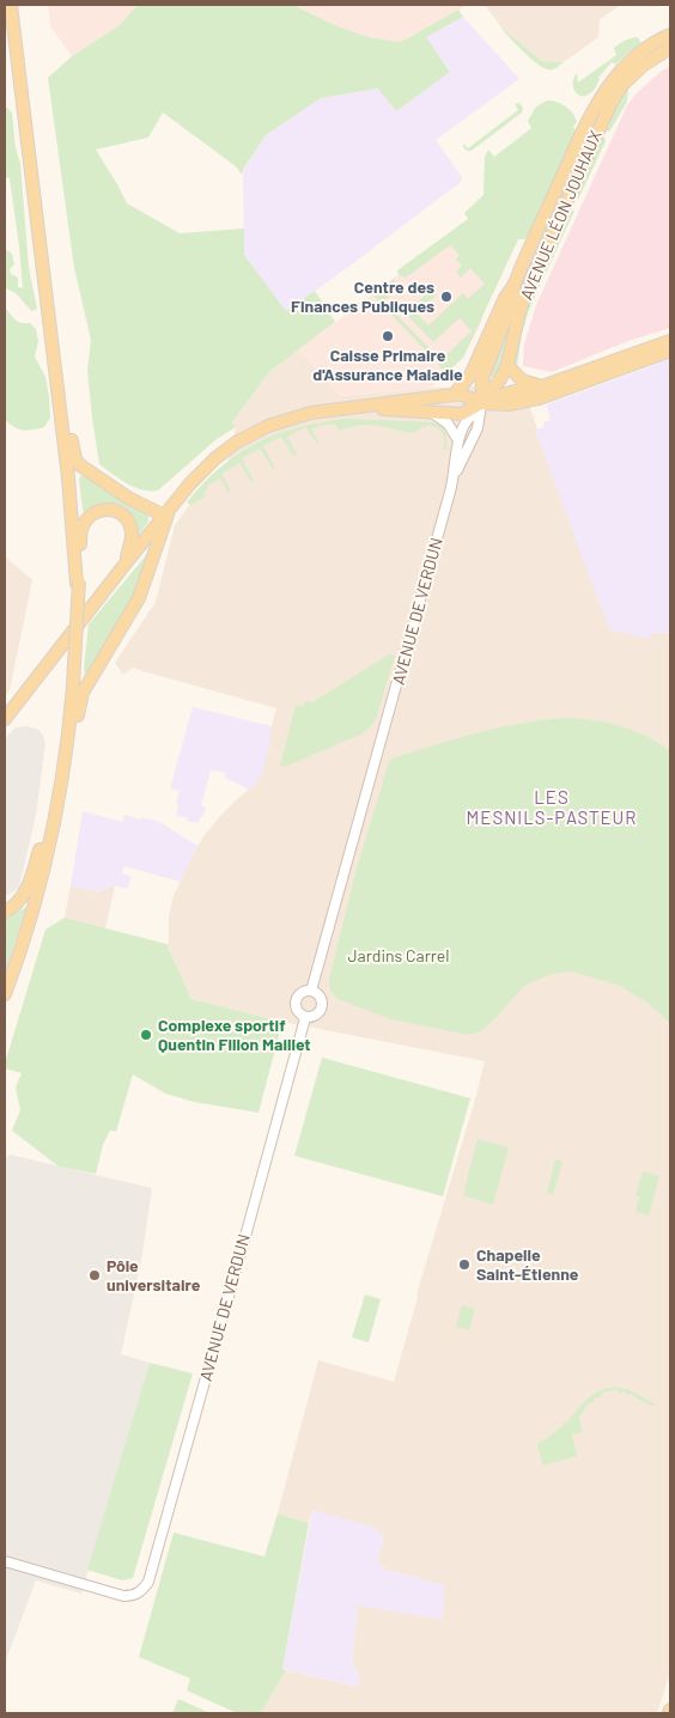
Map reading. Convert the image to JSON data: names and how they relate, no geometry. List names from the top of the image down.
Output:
{
  "streets": {
    "main road": ["AVENUE LÉON JOUHAUX"],
    "street": ["AVENUE DE VERDUN"]
  },
  "crossings": [
    ["AVENUE LÉON JOUHAUX", "AVENUE DE VERDUN"]
  ],
  "districts": ["LES MESNILS-PASTEUR"],
  "parks": ["Jardins Carrel"],
  "places": [
    "Centre des Finances Publiques",
    "Caisse Primaire d'Assurance Maladie",
    "Complexe sportif Quentin Fillon Maillet",
    "Chapelle Saint-Étienne",
    "Pôle universitaire"
  ]
}
